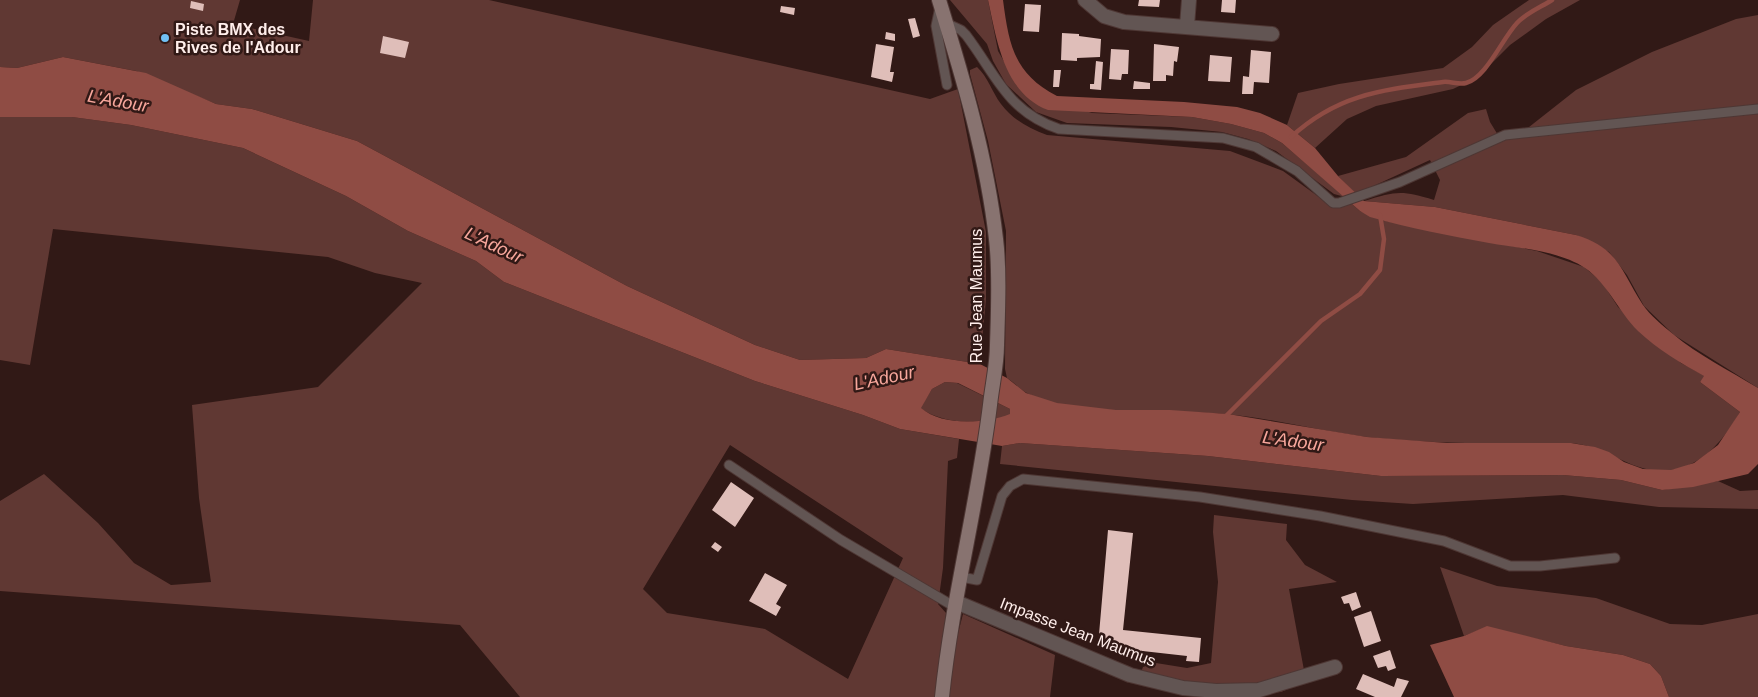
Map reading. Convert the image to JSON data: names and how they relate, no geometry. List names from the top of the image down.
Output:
{
  "streets": {
    "main road": ["Rue Jean Maumus"],
    "street": ["Impasse Jean Maumus"]
  },
  "crossings": [
    ["Rue Jean Maumus", "Impasse Jean Maumus"]
  ],
  "water": ["L'Adour"],
  "places": ["Piste BMX des Rives de l'Adour"]
}
